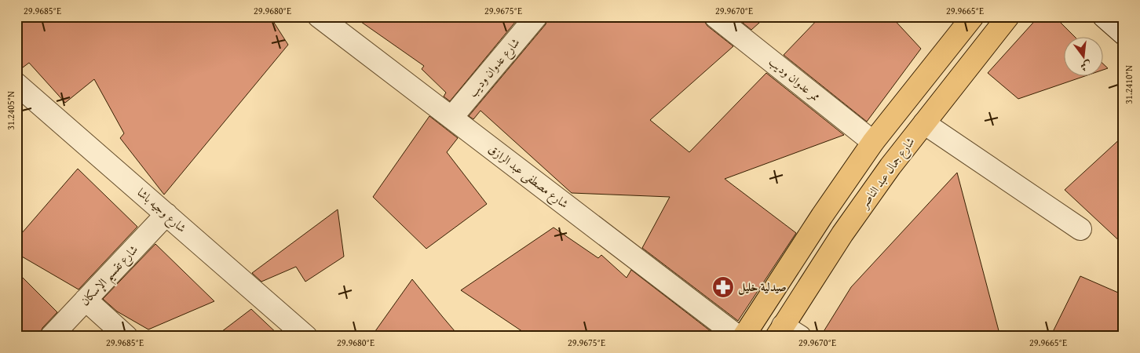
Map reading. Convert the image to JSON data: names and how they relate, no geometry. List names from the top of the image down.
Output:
{
  "streets": {
    "main road": ["شارع جمال عبد الناصر"],
    "street": [
      "شارع عدوان وديب",
      "ممر عدوان وديب",
      "شارع مصطفى عبد الرازق",
      "شارع وجيه باشا",
      "شارع تقسيم الإسكان"
    ]
  },
  "crossings": [
    ["شارع عدوان وديب", "شارع مصطفى عبد الرازق"],
    ["شارع وجيه باشا", "شارع تقسيم الإسكان"]
  ],
  "places": {
    "pharmacy": ["صيدلية خليل"]
  },
  "north": "bottom",
  "coordinates": [
    "29.9685°E",
    "29.9680°E",
    "29.9675°E",
    "29.9670°E",
    "29.9665°E",
    "31.2410°N",
    "31.2405°N"
  ]
}
